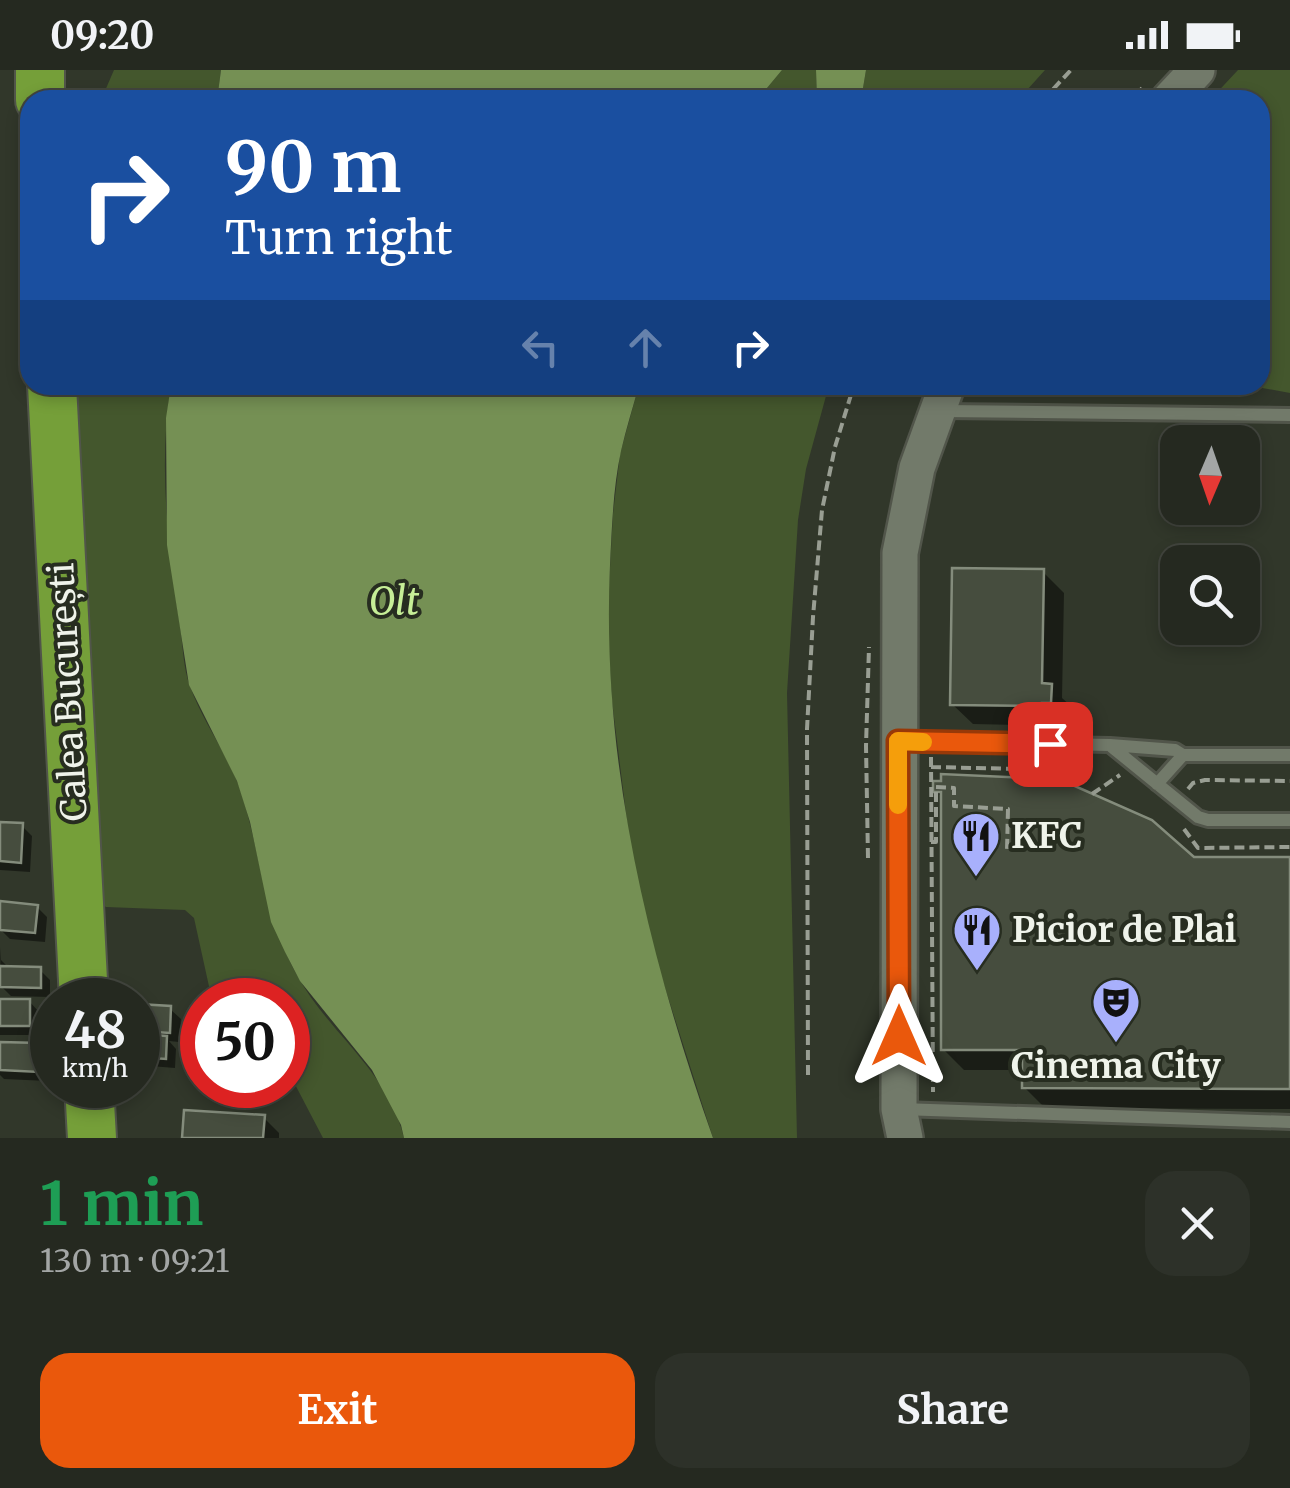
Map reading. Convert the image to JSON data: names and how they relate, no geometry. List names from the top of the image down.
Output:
{
  "streets": {
    "highway": ["Calea București"]
  },
  "water": ["Olt"],
  "places": {
    "restaurant": ["KFC", "Picior de Plai"],
    "theatre": ["Cinema City"]
  },
  "north": "bottom",
  "page": {
    "status": "09:20",
    "turn": ["90 m", "Turn right"],
    "speed": "48 km/h",
    "limit": "50",
    "heading": ["1 min", "130 m · 09:21"],
    "buttons": ["Exit", "Share"]
  }
}
